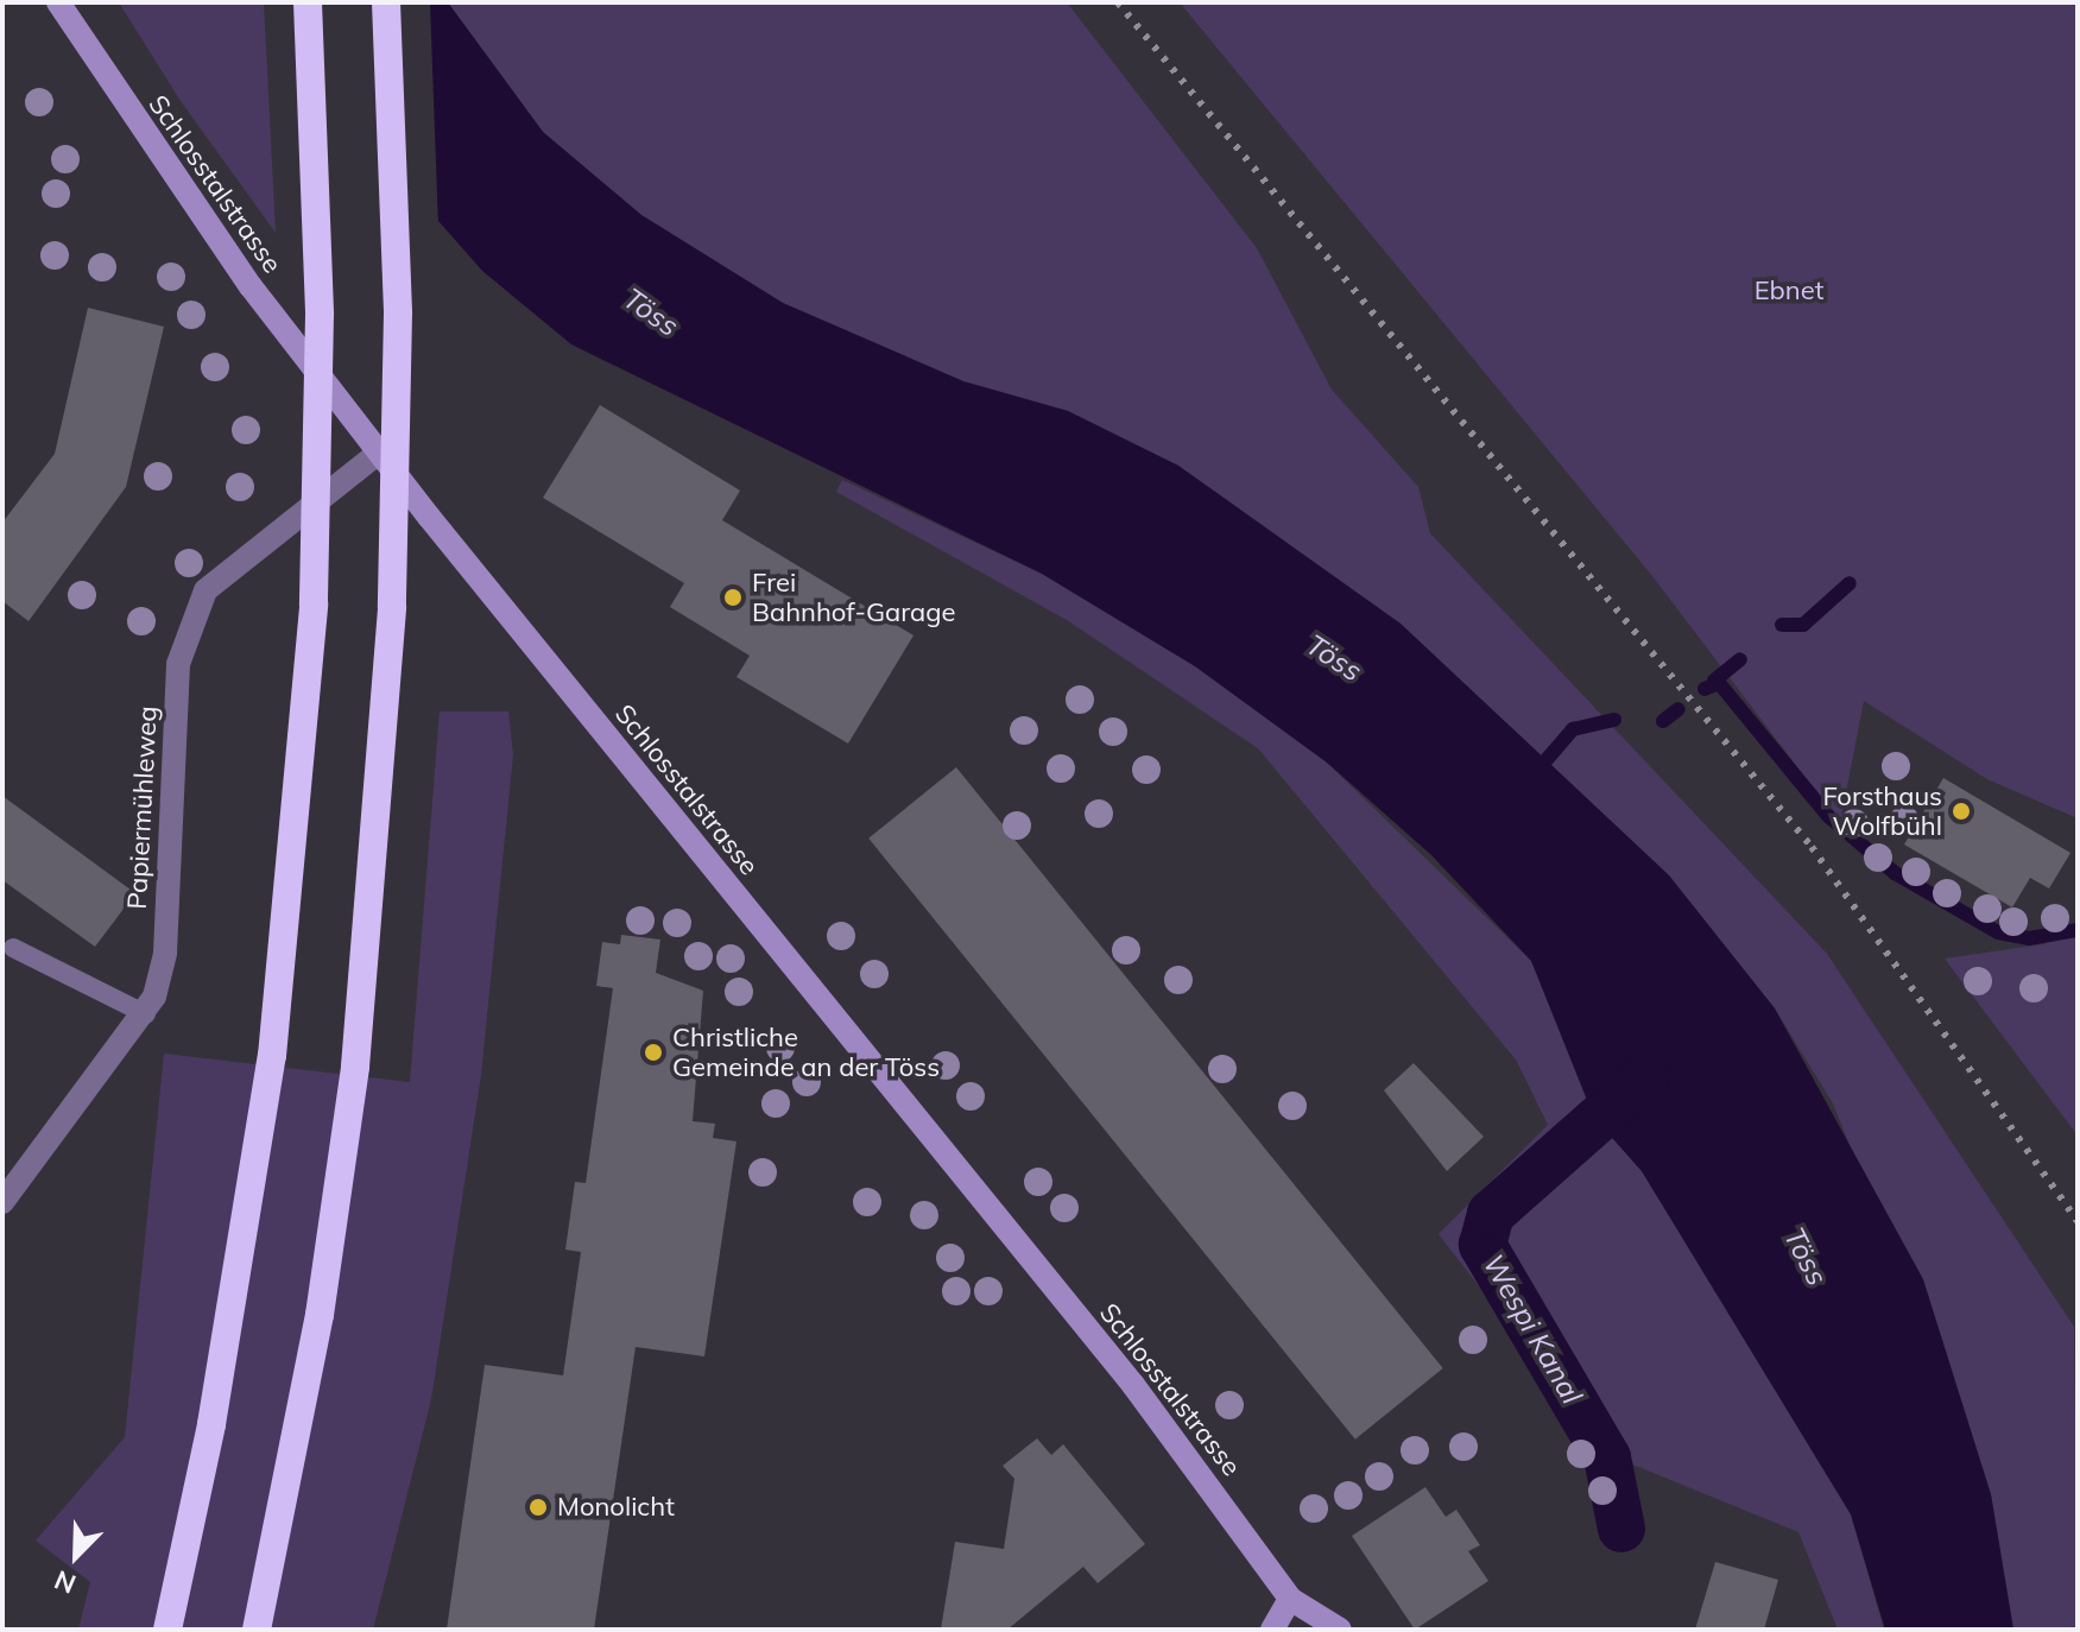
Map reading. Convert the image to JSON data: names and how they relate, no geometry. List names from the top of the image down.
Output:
{
  "streets": {
    "main road": ["Schlosstalstrasse"],
    "street": ["Papiermühleweg"]
  },
  "crossings": [
    ["Schlosstalstrasse", "Papiermühleweg"]
  ],
  "water": ["Töss", "Wespi Kanal"],
  "parks": ["Ebnet"],
  "places": [
    "Frei Bahnhof-Garage",
    "Forsthaus Wolfbühl",
    "Christliche Gemeinde an der Töss",
    "Monolicht"
  ],
  "north": "bottom left"
}
